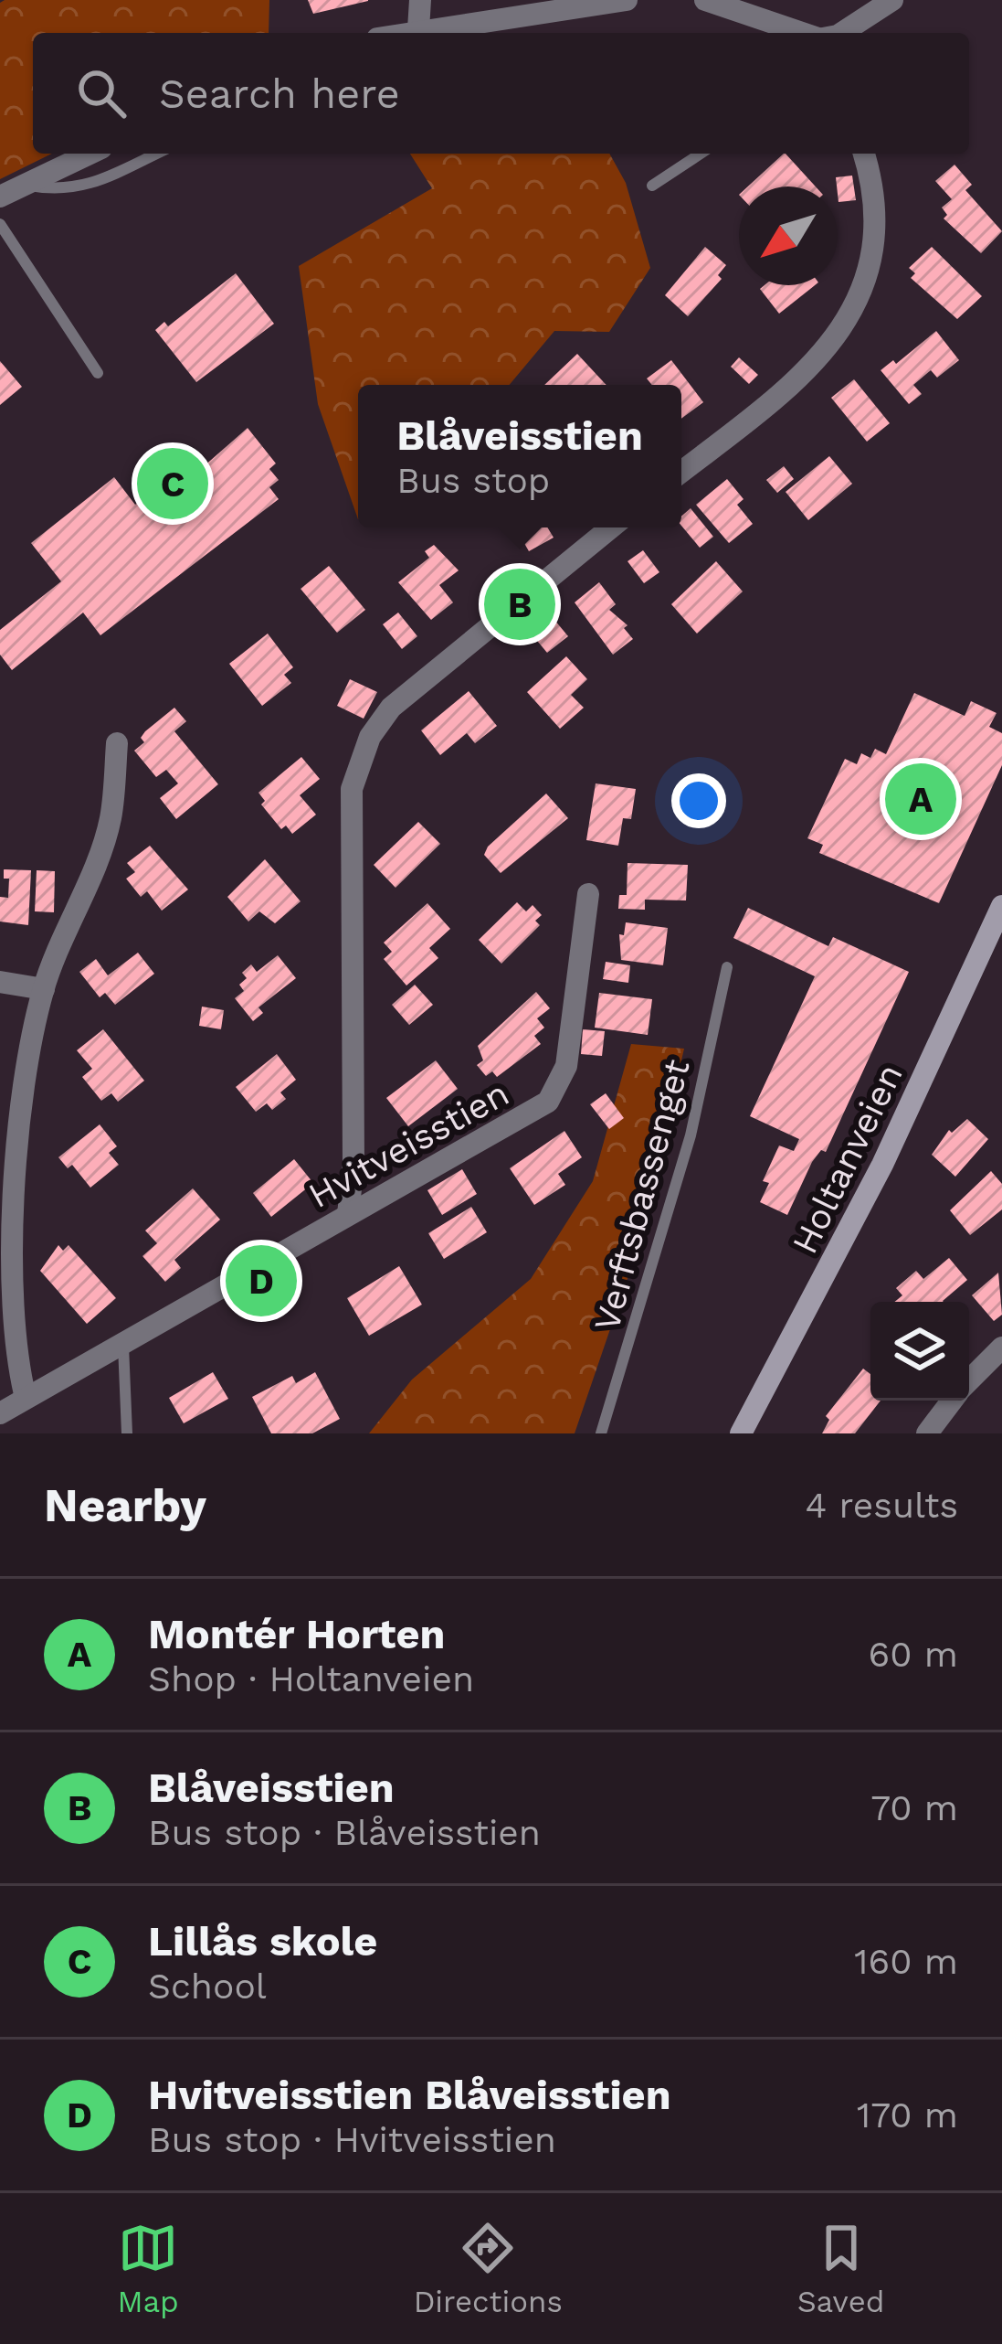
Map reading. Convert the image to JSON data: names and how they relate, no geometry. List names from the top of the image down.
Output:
{
  "streets": {
    "main road": ["Holtanveien"],
    "street": ["Hvitveisstien"],
    "lane": ["Verftsbassenget"]
  },
  "north": "bottom left",
  "page": {
    "search": "Search here",
    "popup": ["Blåveisstien", "Bus stop"],
    "pins": [
      "C",
      "B",
      "A",
      "D"
    ],
    "heading": ["Nearby", "4 results"],
    "list": [
      {
        "mark": "A",
        "name": "Montér Horten",
        "note": "Shop · Holtanveien",
        "value": "60 m"
      },
      {
        "mark": "B",
        "name": "Blåveisstien",
        "note": "Bus stop · Blåveisstien",
        "value": "70 m"
      },
      {
        "mark": "C",
        "name": "Lillås skole",
        "note": "School",
        "value": "160 m"
      },
      {
        "mark": "D",
        "name": "Hvitveisstien Blåveisstien",
        "note": "Bus stop · Hvitveisstien",
        "value": "170 m"
      }
    ],
    "nav": ["Map", "Directions", "Saved"]
  }
}
